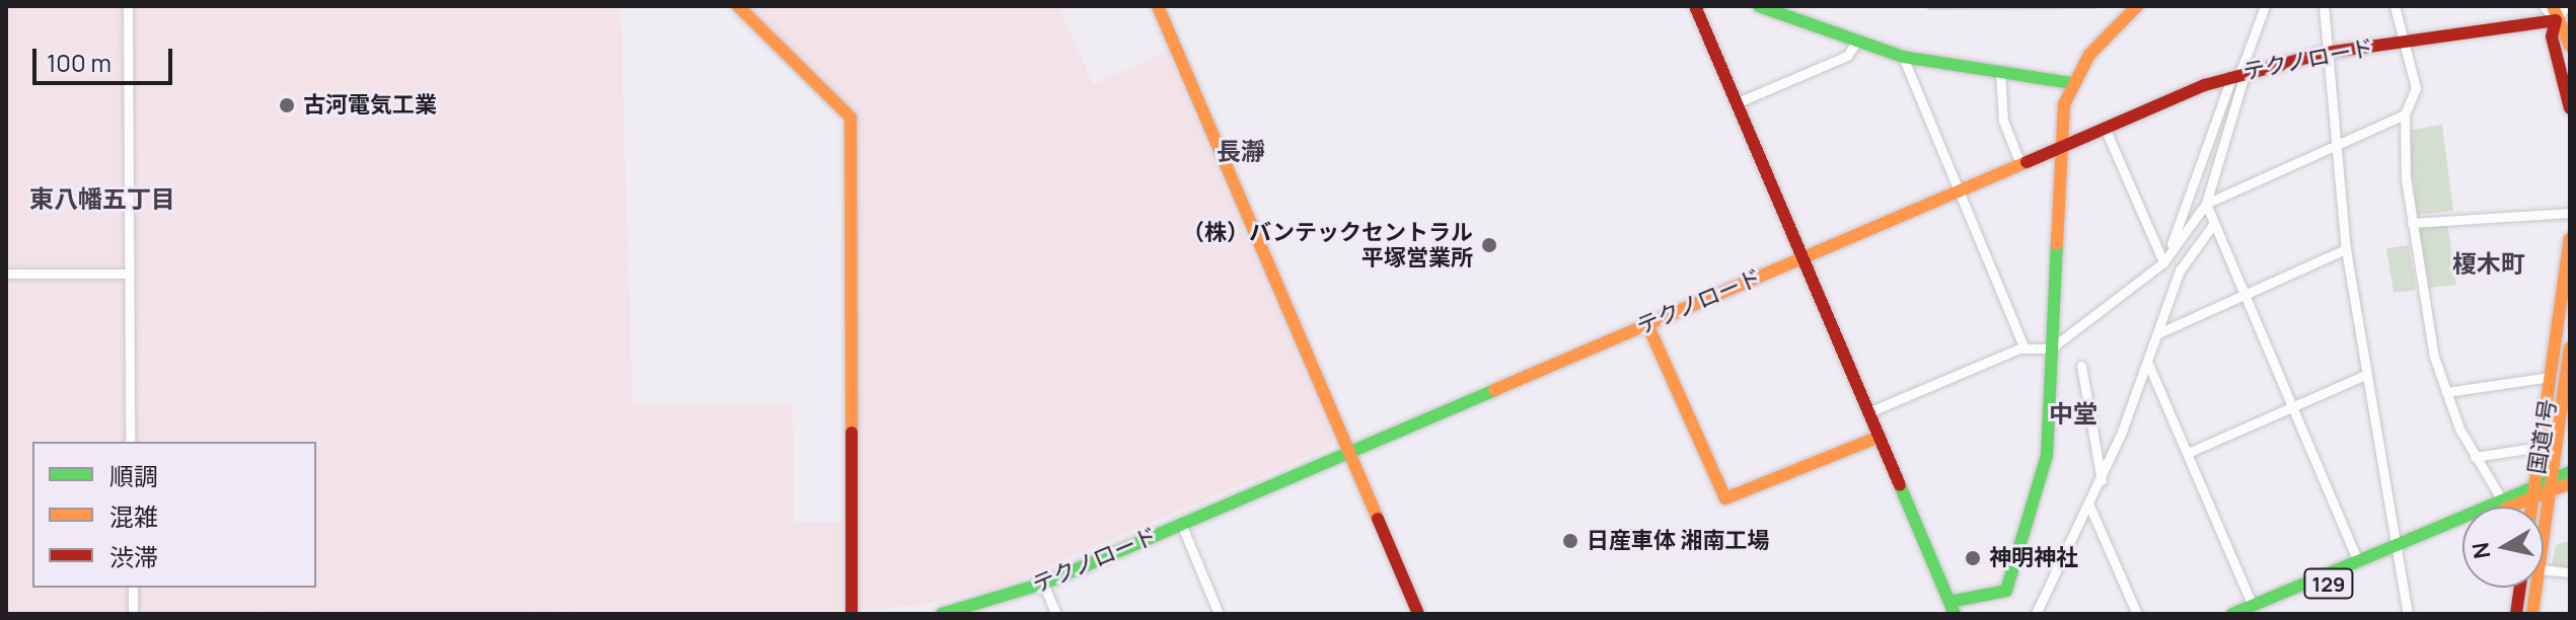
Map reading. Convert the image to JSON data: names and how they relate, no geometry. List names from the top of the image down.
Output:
{
  "streets": {
    "main road": ["テクノロード", "国道1号", "129"]
  },
  "crossings": [
    ["国道1号", "129"]
  ],
  "districts": [
    "長瀞",
    "東八幡五丁目",
    "榎木町",
    "中堂"
  ],
  "places": [
    "古河電気工業",
    "（株）バンテックセントラル 平塚営業所",
    "日産車体 湘南工場",
    "神明神社"
  ],
  "legend": ["順調", "混雑", "渋滞"],
  "scale_bar": "100 m",
  "north": "left"
}
